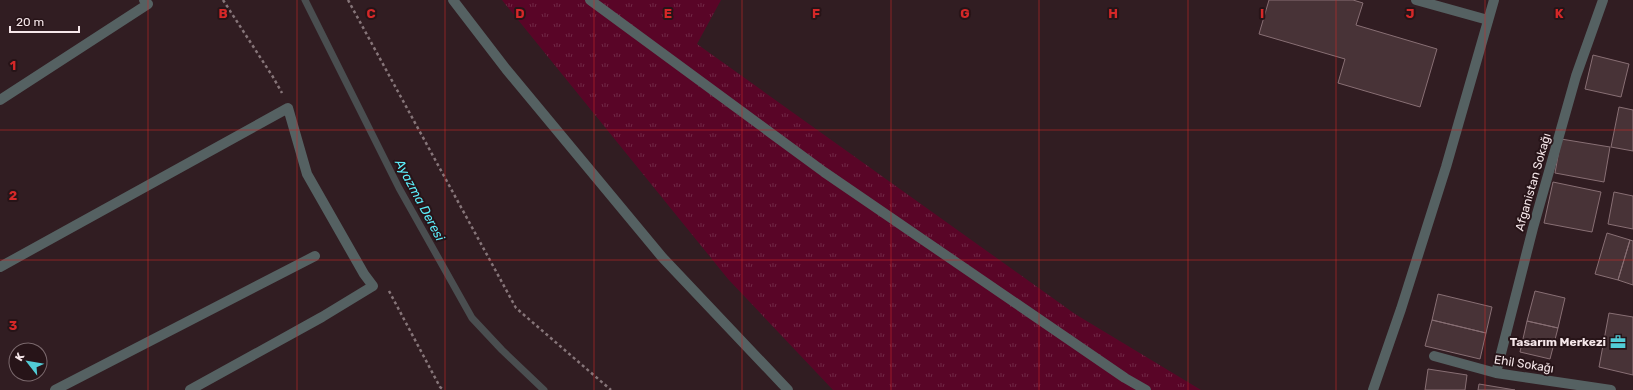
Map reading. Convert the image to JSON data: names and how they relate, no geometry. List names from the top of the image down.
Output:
{
  "streets": {
    "street": ["Afganistan Sokağı", "Ehil Sokağı"]
  },
  "crossings": [
    ["Afganistan Sokağı", "Ehil Sokağı"]
  ],
  "water": ["Ayazma Deresi"],
  "places": {
    "office": ["Tasarım Merkezi"]
  },
  "scale_bar": "20 m",
  "north": "top left",
  "grid": {
    "columns": [
      "B",
      "C",
      "D",
      "E",
      "F",
      "G",
      "H",
      "I",
      "J",
      "K"
    ],
    "rows": ["1", "2", "3"]
  }
}
